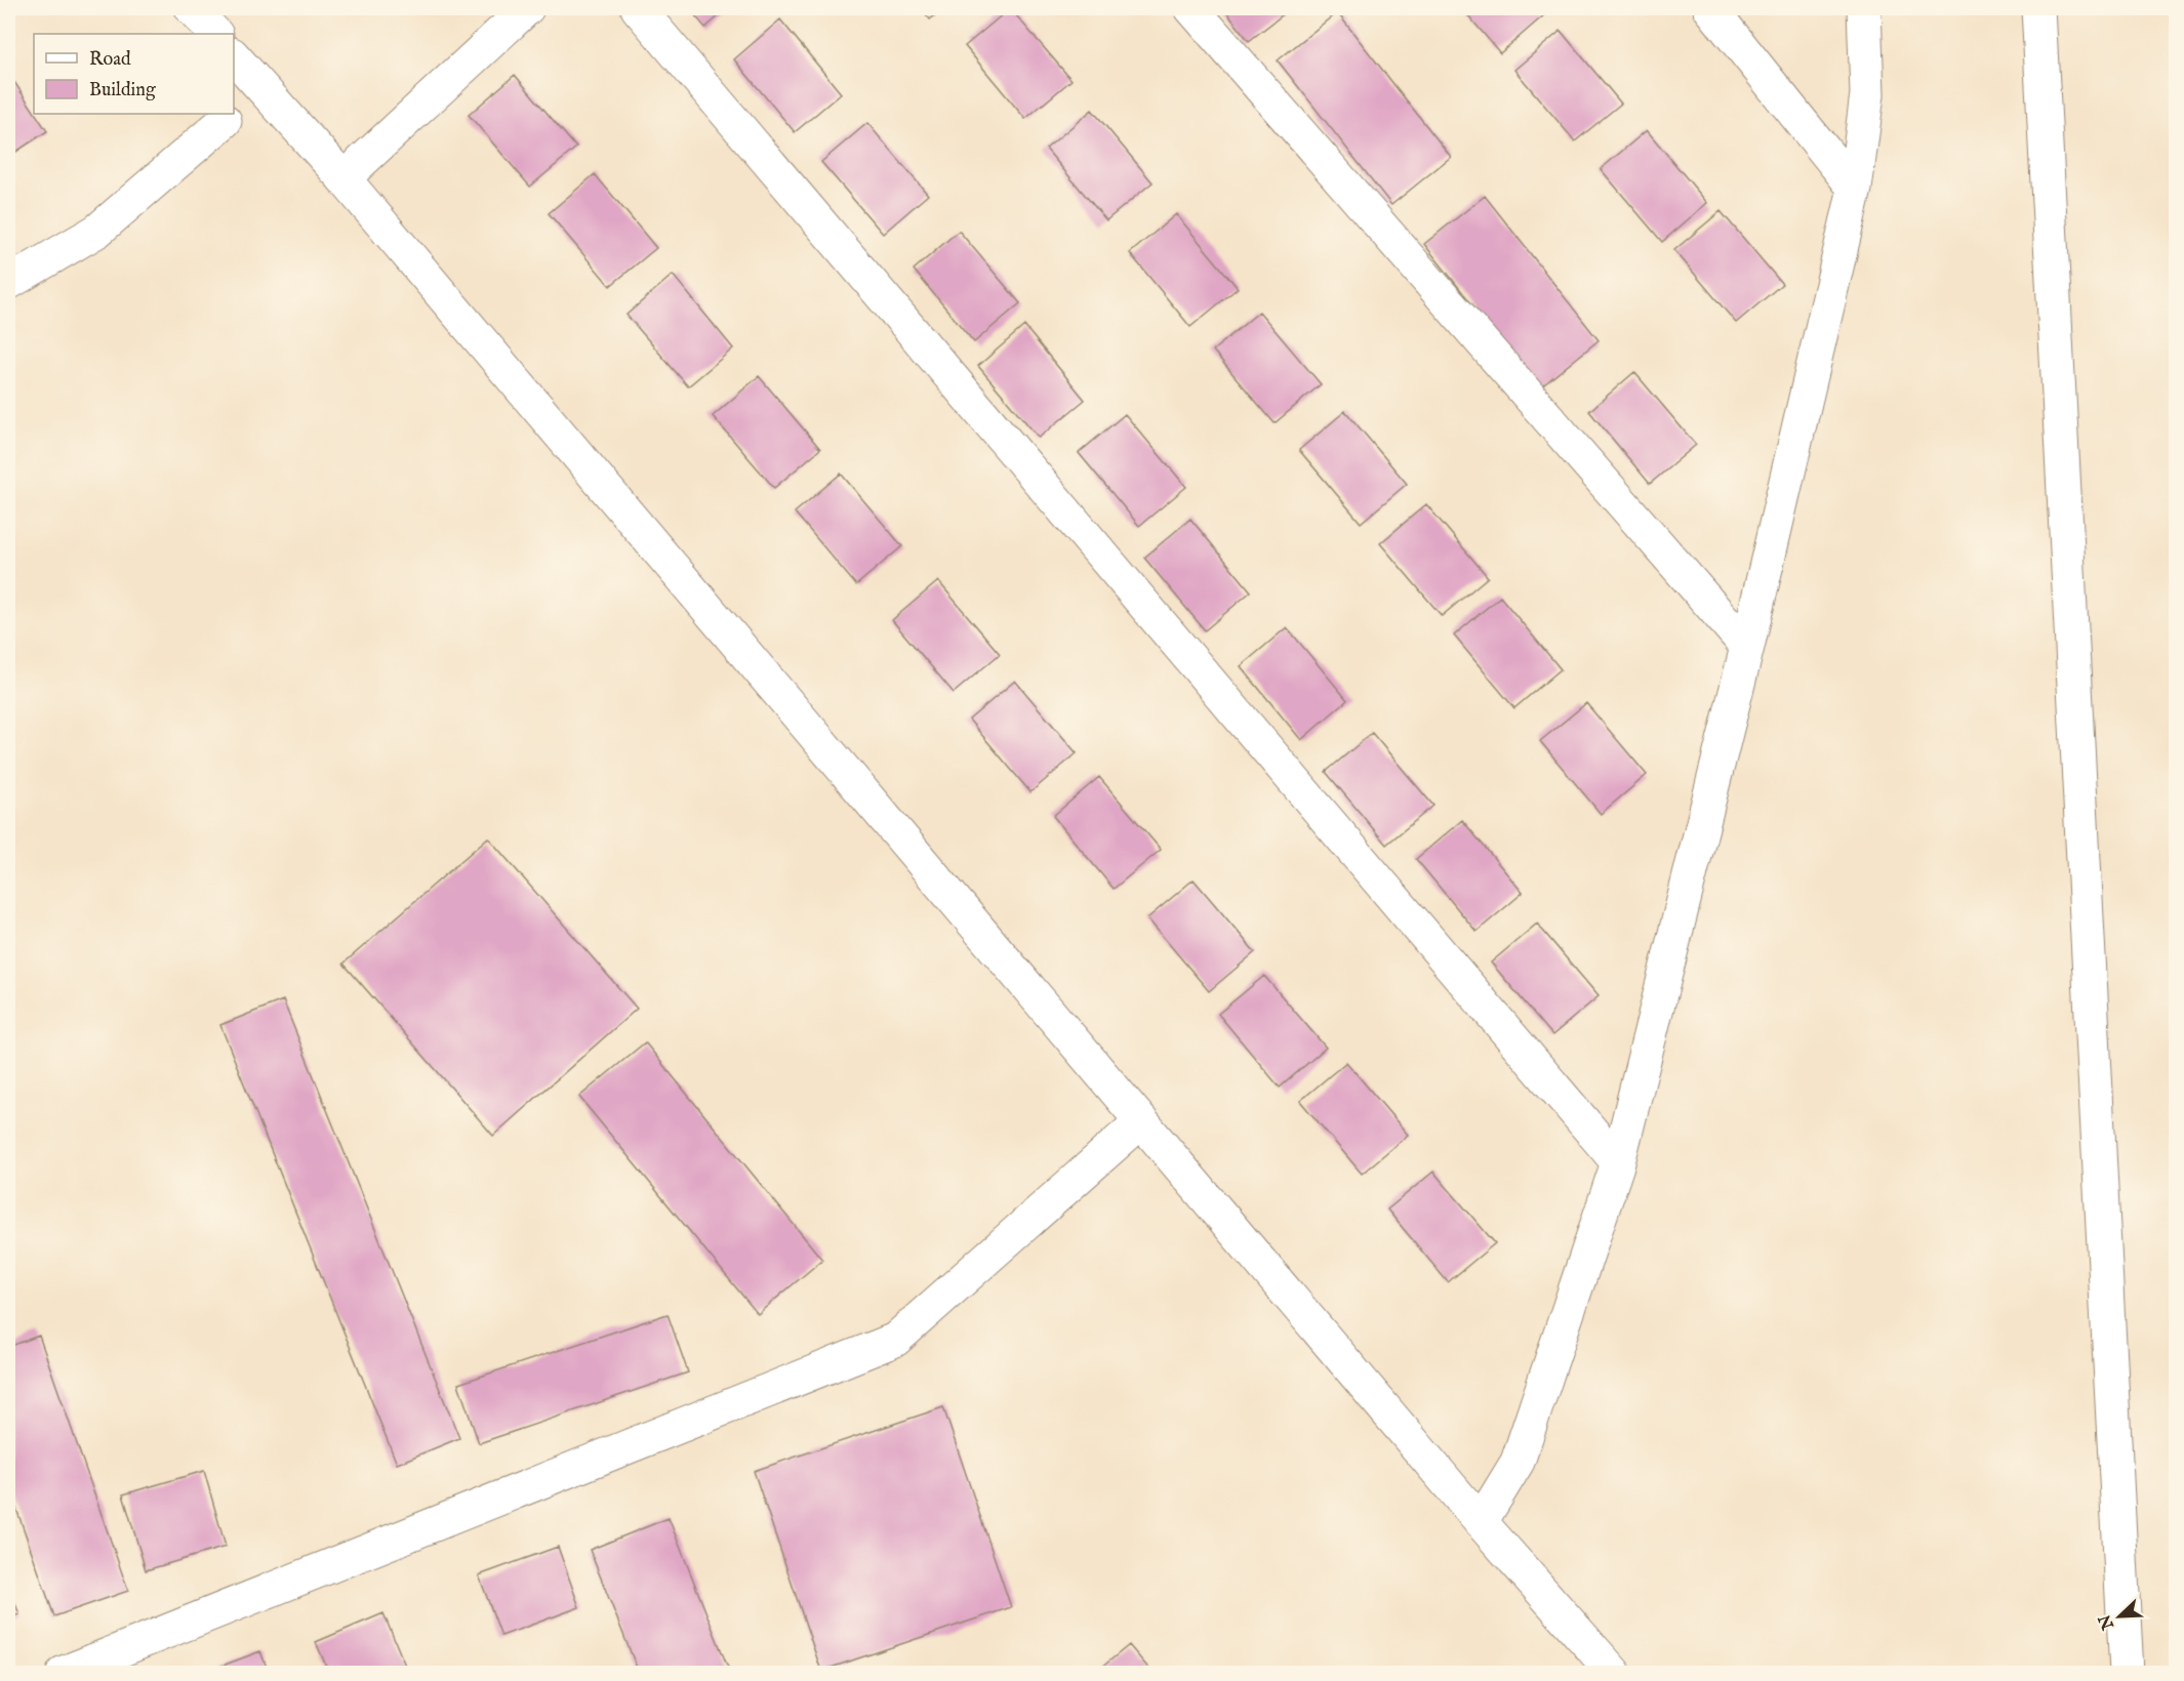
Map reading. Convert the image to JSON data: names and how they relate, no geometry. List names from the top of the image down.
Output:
{
  "legend": ["Road", "Building"],
  "north": "bottom left"
}
